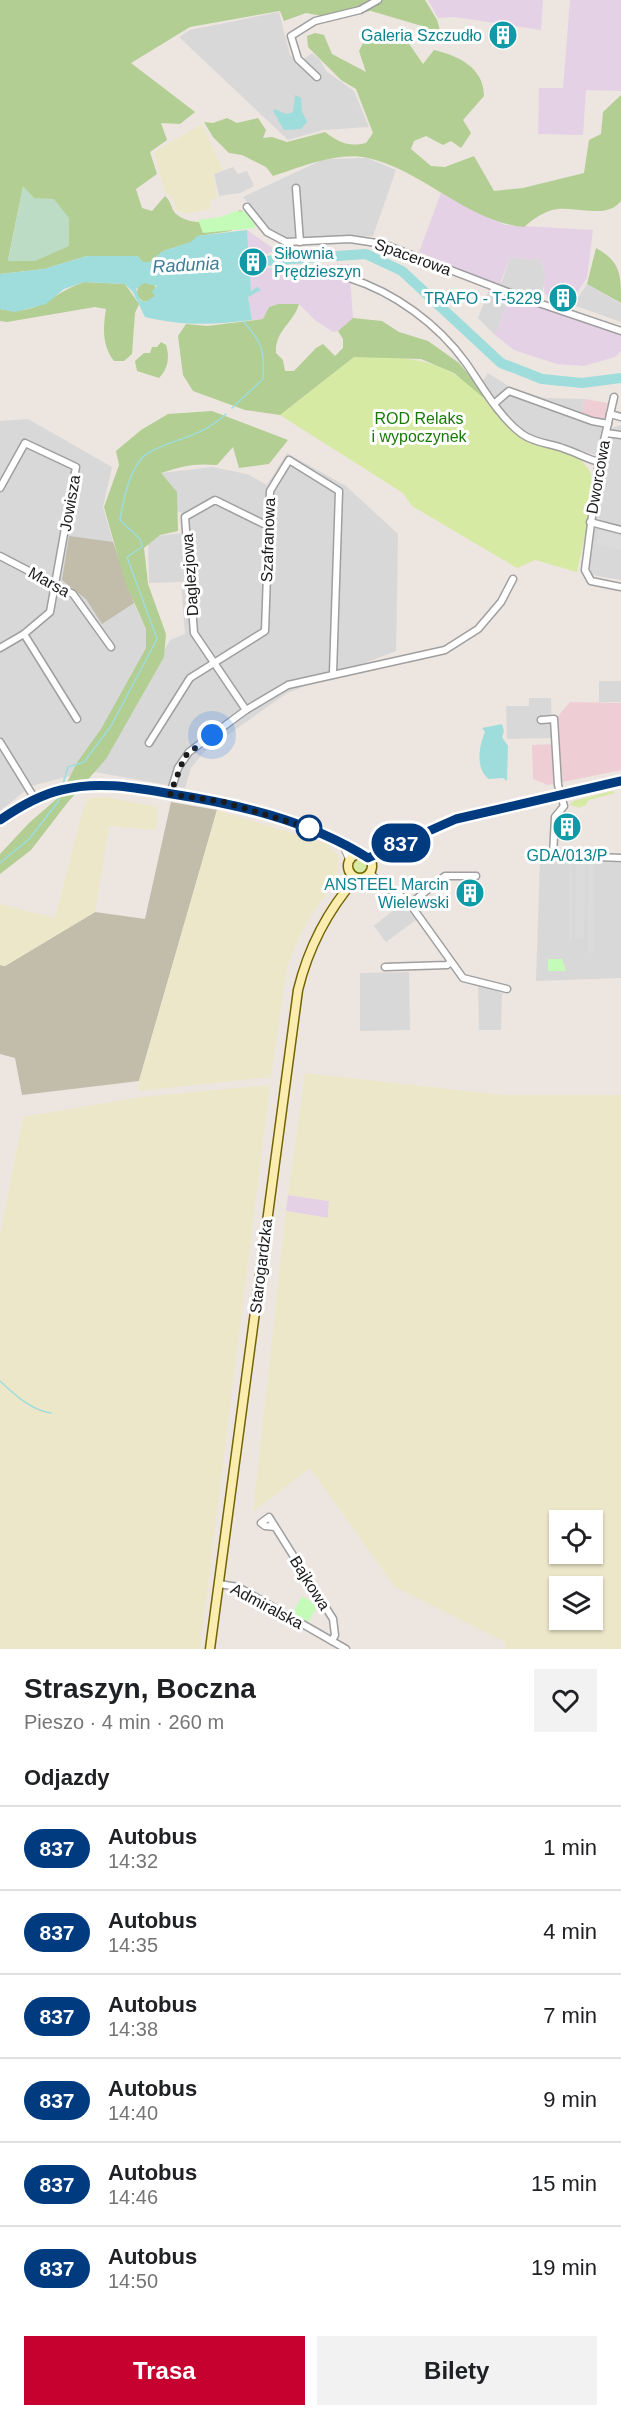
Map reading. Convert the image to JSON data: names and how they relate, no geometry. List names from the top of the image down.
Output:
{
  "streets": {
    "main road": ["Starogardzka"],
    "street": [
      "Spacerowa",
      "Dworcowa",
      "Jowisza",
      "Szafranowa",
      "Daglezjowa",
      "Marsa",
      "Bajkowa",
      "Admiralska"
    ]
  },
  "crossings": [
    ["Jowisza", "Marsa"],
    ["Szafranowa", "Daglezjowa"],
    ["Starogardzka", "Admiralska"],
    ["Bajkowa", "Admiralska"]
  ],
  "water": ["Radunia"],
  "parks": ["ROD Relaks i wypoczynek"],
  "places": {
    "building": [
      "Galeria Szczudło",
      "Siłownia Prędzieszyn",
      "TRAFO - T-5229",
      "GDA/013/P",
      "ANSTEEL Marcin Wielewski"
    ]
  },
  "lines": ["bus line 837"],
  "page": {
    "on_map": "837",
    "heading": [
      ["Straszyn, Boczna", "Pieszo · 4 min · 260 m"],
      "Odjazdy"
    ],
    "list": [
      {
        "mark": "837",
        "name": "Autobus",
        "note": "14:32",
        "value": "1 min"
      },
      {
        "mark": "837",
        "name": "Autobus",
        "note": "14:35",
        "value": "4 min"
      },
      {
        "mark": "837",
        "name": "Autobus",
        "note": "14:38",
        "value": "7 min"
      },
      {
        "mark": "837",
        "name": "Autobus",
        "note": "14:40",
        "value": "9 min"
      },
      {
        "mark": "837",
        "name": "Autobus",
        "note": "14:46",
        "value": "15 min"
      },
      {
        "mark": "837",
        "name": "Autobus",
        "note": "14:50",
        "value": "19 min"
      }
    ],
    "buttons": ["Trasa", "Bilety"]
  }
}
